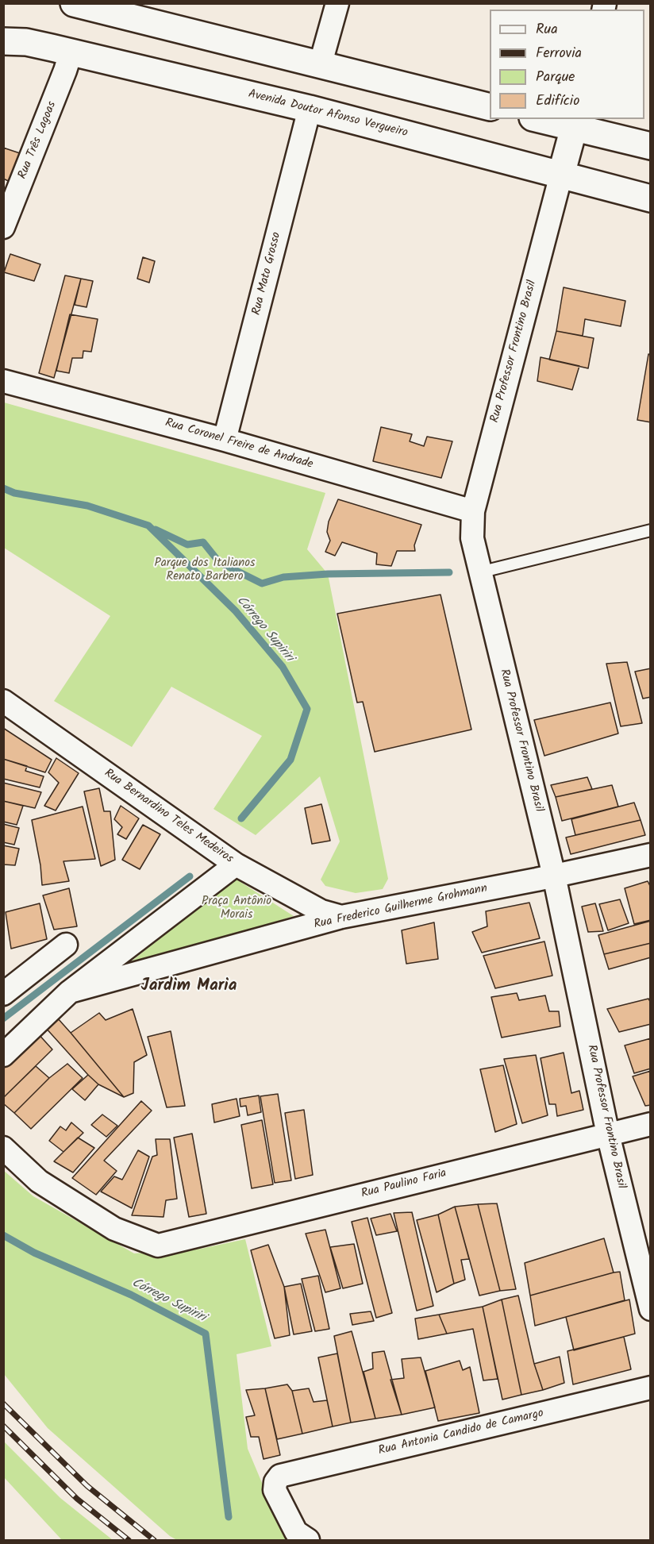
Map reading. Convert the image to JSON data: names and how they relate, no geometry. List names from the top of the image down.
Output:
{
  "streets": {
    "main road": ["Avenida Doutor Afonso Vergueiro"],
    "street": [
      "Rua Três Lagoas",
      "Rua Mato Grosso",
      "Rua Professor Frontino Brasil",
      "Rua Coronel Freire de Andrade",
      "Rua Bernardino Teles Medeiros",
      "Rua Frederico Guilherme Grohmann",
      "Rua Paulino Faria",
      "Rua Antonia Candido de Camargo"
    ]
  },
  "crossings": [
    ["Avenida Doutor Afonso Vergueiro", "Rua Três Lagoas"],
    ["Avenida Doutor Afonso Vergueiro", "Rua Mato Grosso"],
    ["Avenida Doutor Afonso Vergueiro", "Rua Professor Frontino Brasil"],
    ["Rua Mato Grosso", "Rua Coronel Freire de Andrade"],
    ["Rua Professor Frontino Brasil", "Rua Coronel Freire de Andrade"],
    ["Rua Professor Frontino Brasil", "Rua Frederico Guilherme Grohmann"],
    ["Rua Professor Frontino Brasil", "Rua Paulino Faria"],
    ["Rua Bernardino Teles Medeiros", "Rua Frederico Guilherme Grohmann"]
  ],
  "districts": ["Jardim Maria"],
  "water": ["Córrego Supiriri"],
  "parks": ["Parque dos Italianos Renato Barbero", "Praça Antônio Morais"],
  "legend": [
    "Rua",
    "Ferrovia",
    "Parque",
    "Edifício"
  ]
}
